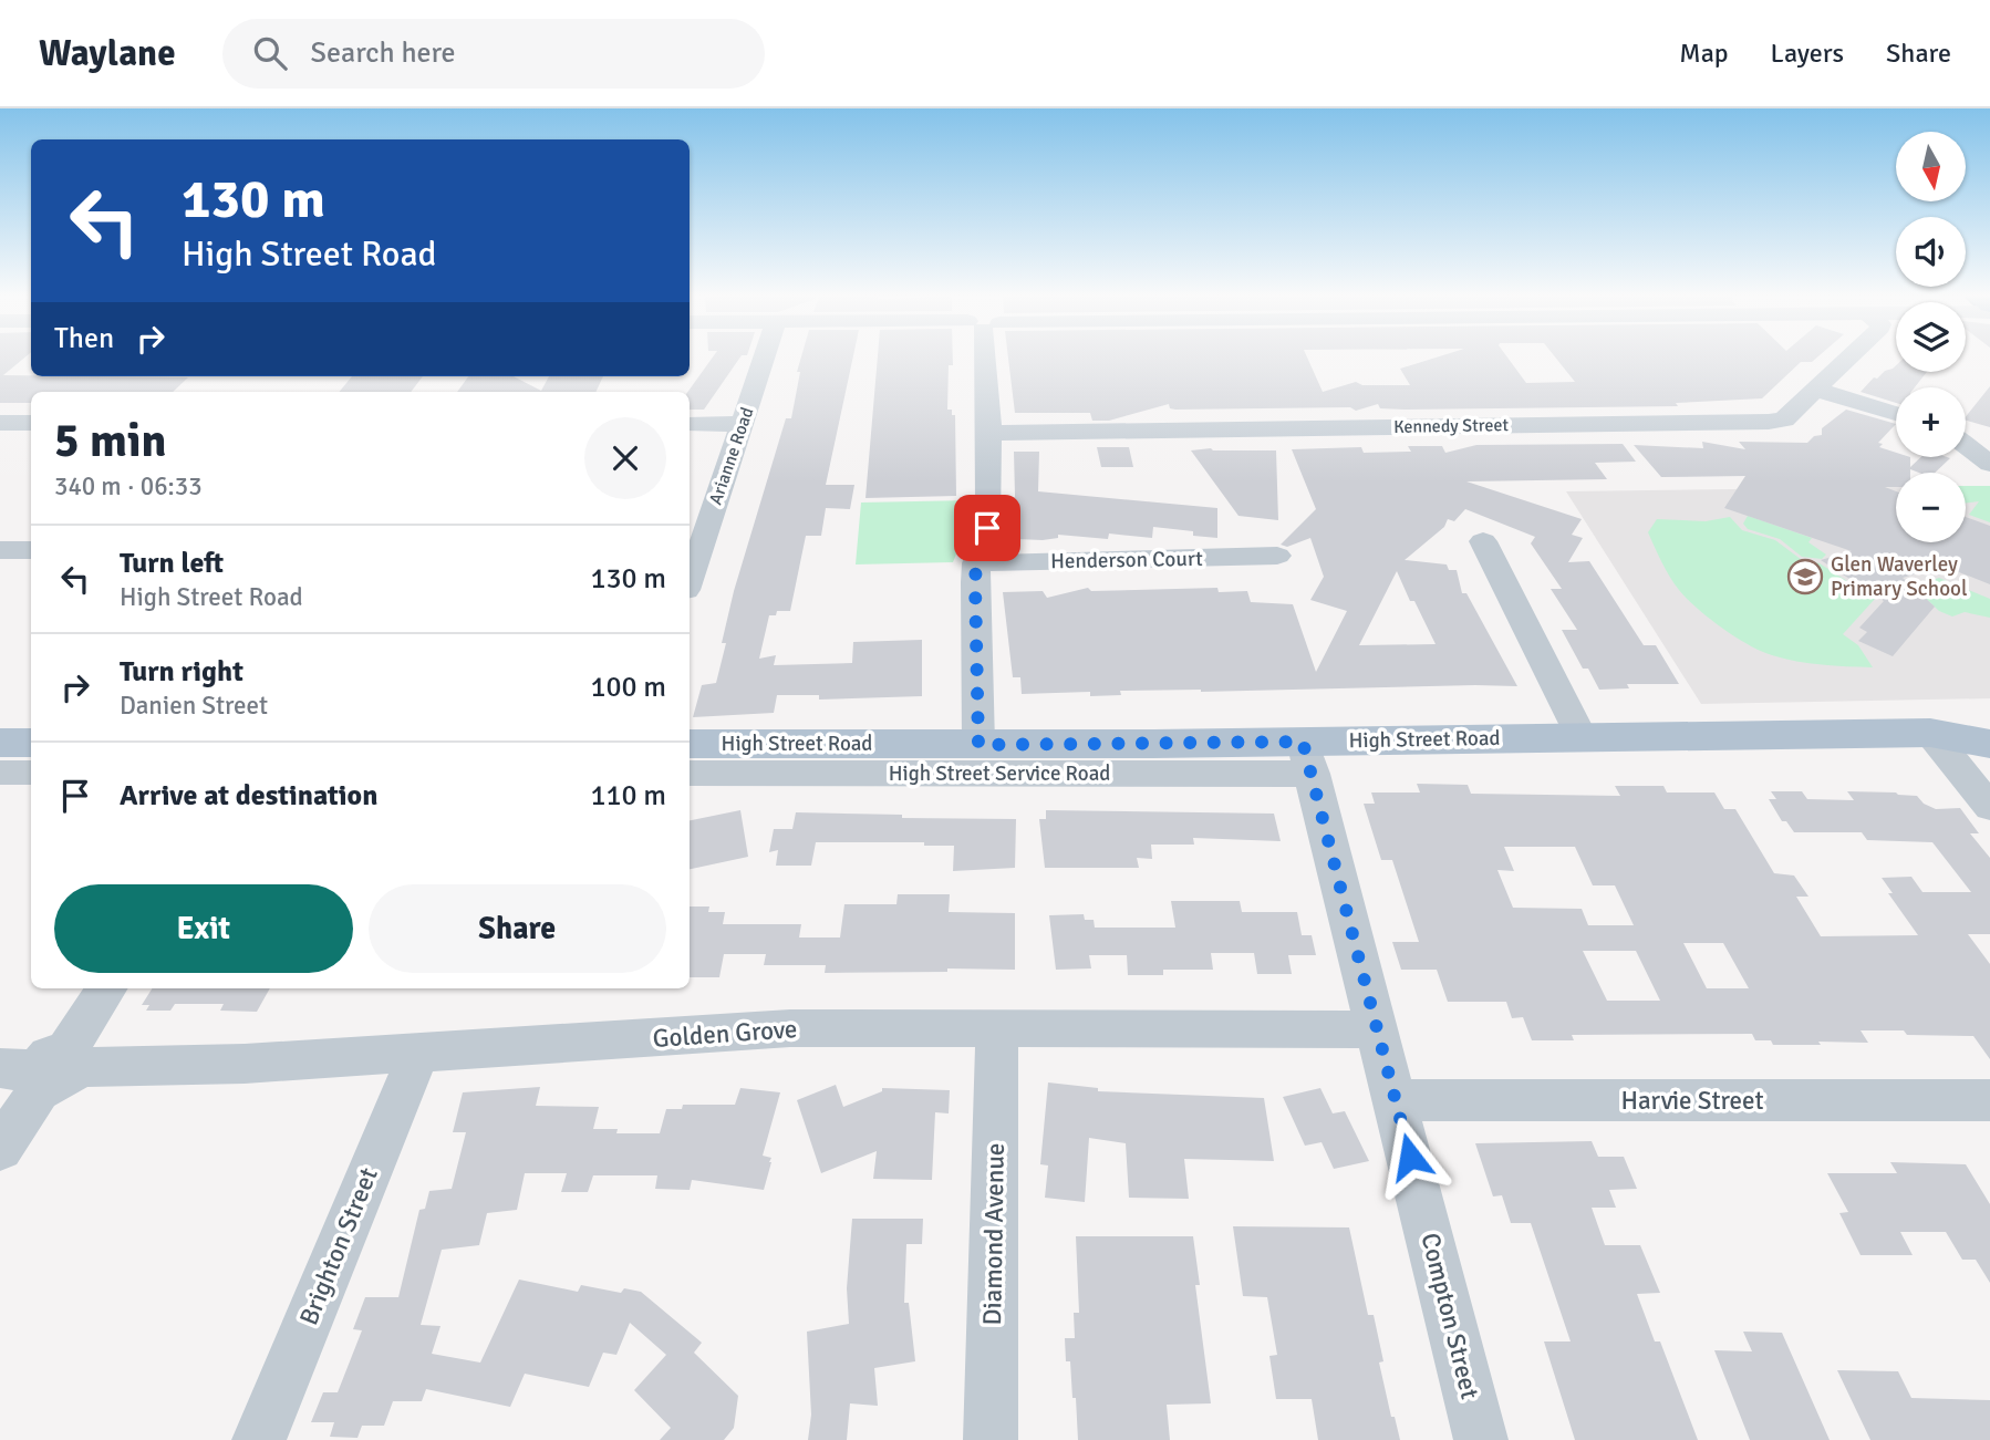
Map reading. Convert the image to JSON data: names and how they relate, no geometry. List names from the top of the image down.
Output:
{
  "streets": {
    "main road": ["High Street Road"],
    "street": [
      "Kennedy Street",
      "Arianne Road",
      "Henderson Court",
      "High Street Service Road",
      "Golden Grove",
      "Harvie Street",
      "Diamond Avenue",
      "Brighton Street",
      "Compton Street"
    ]
  },
  "crossings": [
    ["High Street Road", "High Street Service Road"],
    ["High Street Road", "Compton Street"],
    ["High Street Service Road", "Compton Street"],
    ["Golden Grove", "Diamond Avenue"],
    ["Golden Grove", "Brighton Street"],
    ["Golden Grove", "Compton Street"],
    ["Harvie Street", "Compton Street"]
  ],
  "places": {
    "school or university": ["Glen Waverley Primary School"]
  },
  "north": "bottom",
  "page": {
    "header": "Waylane",
    "search": "Search here",
    "nav": ["Map", "Layers", "Share"],
    "map_buttons": ["+", "−"],
    "turn": ["130 m", "High Street Road"],
    "then": "Then",
    "heading": ["5 min", "340 m · 06:33"],
    "list": [
      {
        "name": "Turn left",
        "note": "High Street Road",
        "value": "130 m"
      },
      {
        "name": "Turn right",
        "note": "Danien Street",
        "value": "100 m"
      },
      {
        "name": "Arrive at destination",
        "value": "110 m"
      }
    ],
    "buttons": ["Exit", "Share"]
  }
}
